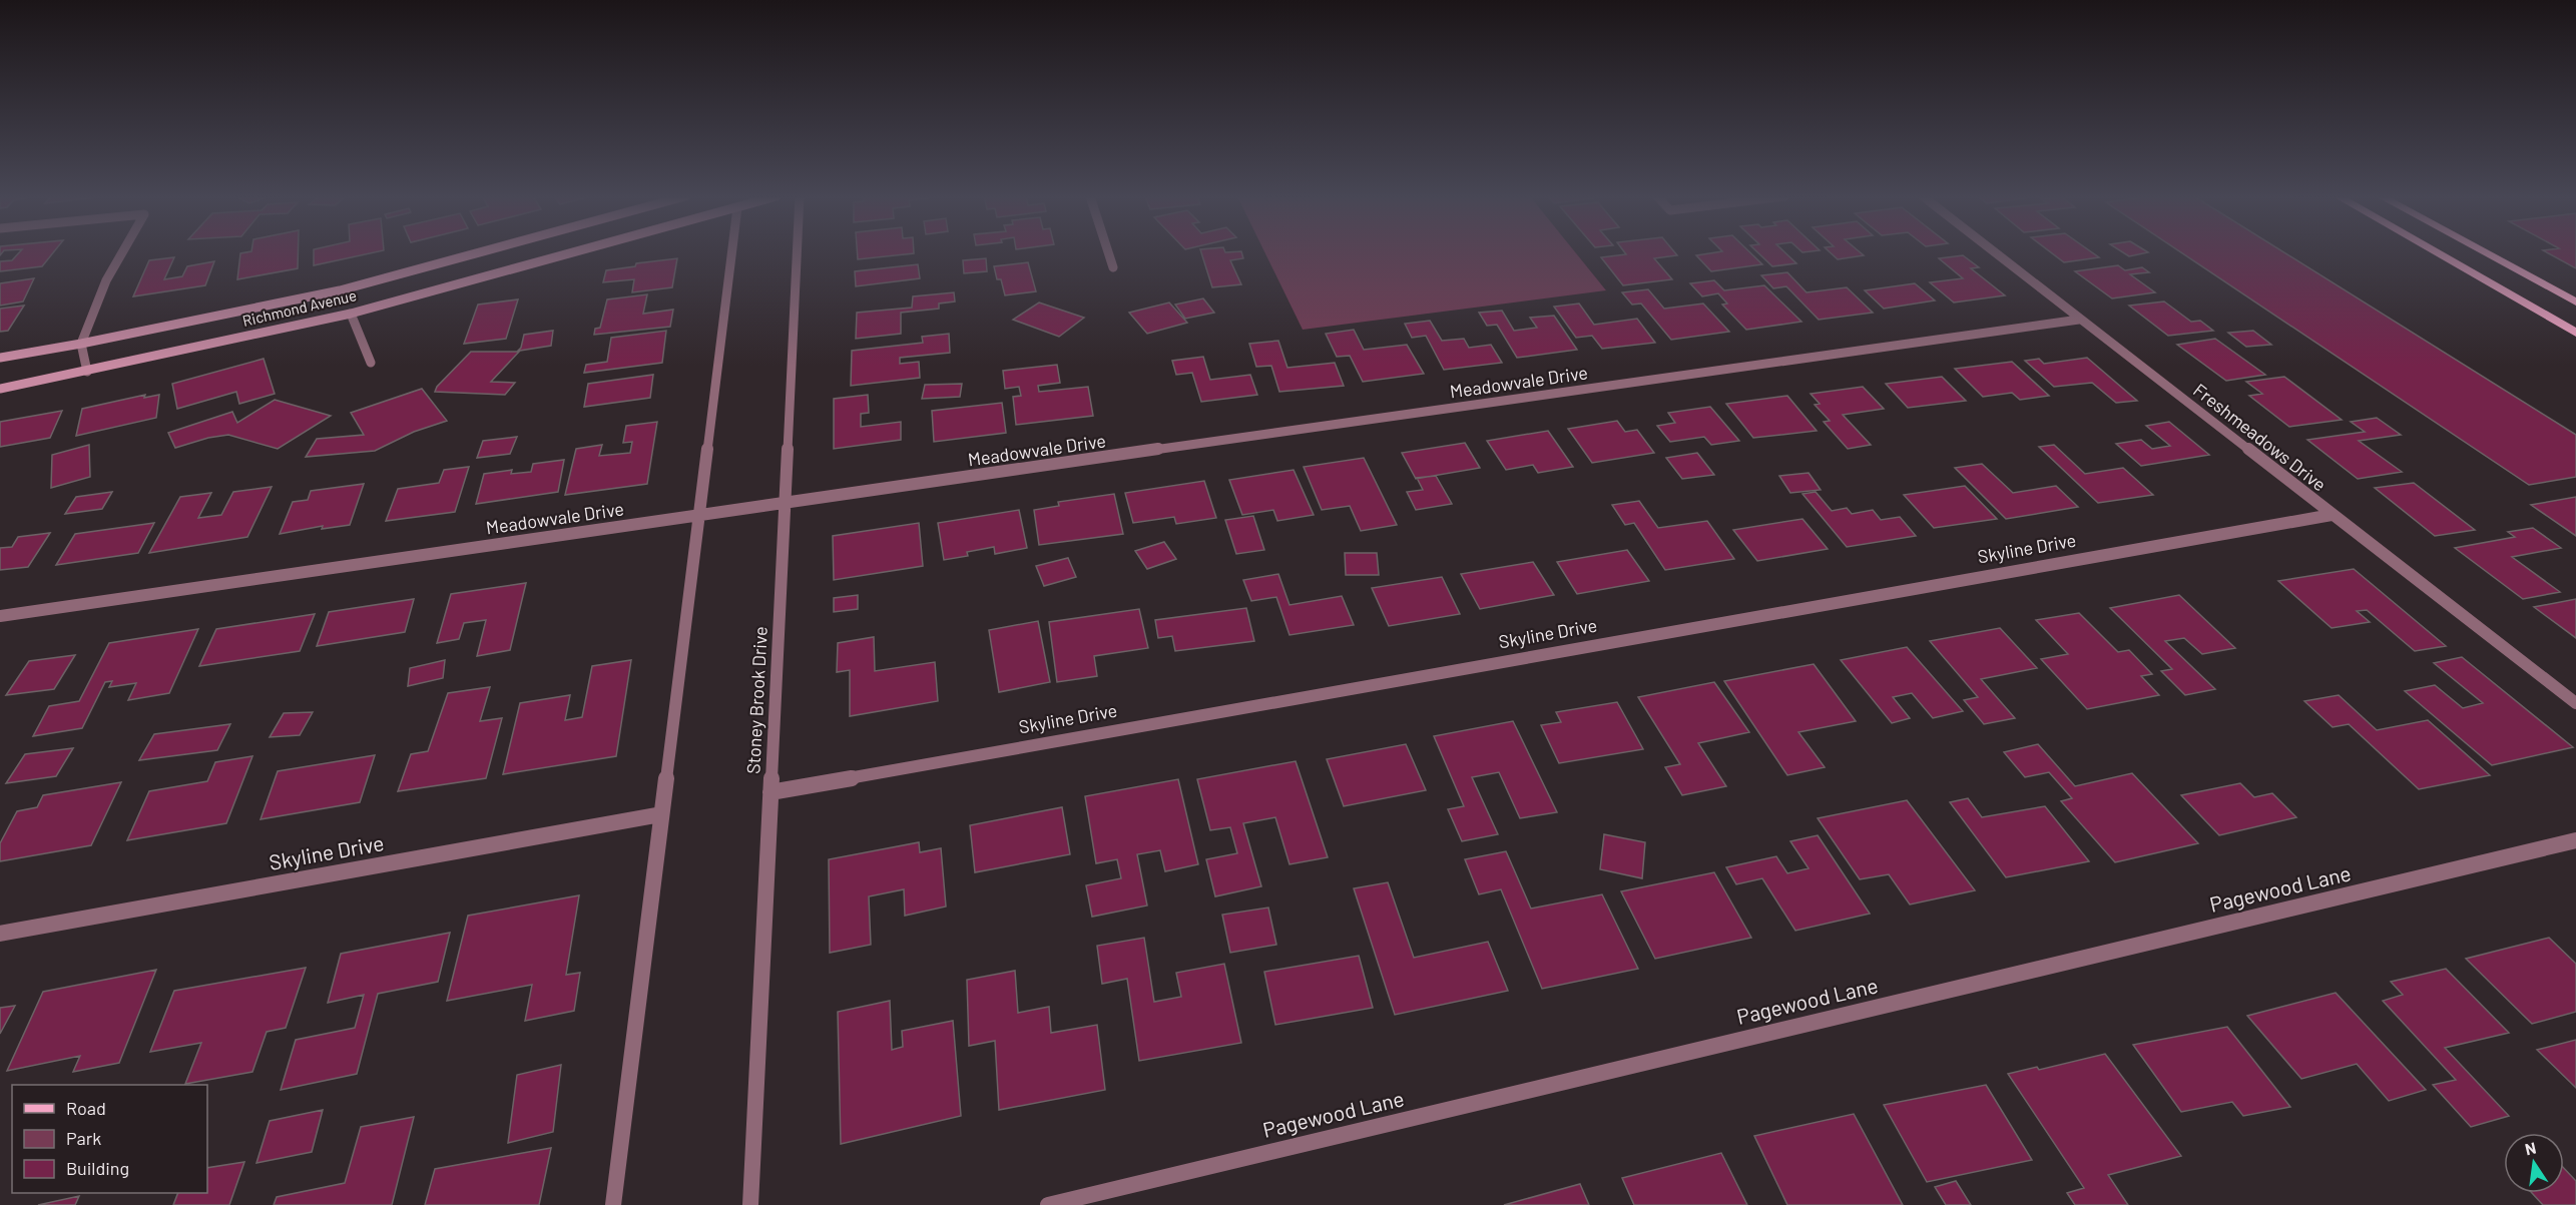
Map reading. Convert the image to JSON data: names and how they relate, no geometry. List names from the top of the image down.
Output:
{
  "streets": {
    "main road": ["Richmond Avenue"],
    "street": [
      "Meadowvale Drive",
      "Freshmeadows Drive",
      "Skyline Drive",
      "Stoney Brook Drive",
      "Pagewood Lane"
    ]
  },
  "crossings": [
    ["Meadowvale Drive", "Freshmeadows Drive"],
    ["Meadowvale Drive", "Stoney Brook Drive"],
    ["Freshmeadows Drive", "Skyline Drive"],
    ["Skyline Drive", "Stoney Brook Drive"]
  ],
  "legend": ["Road", "Park", "Building"],
  "north": "top"
}
